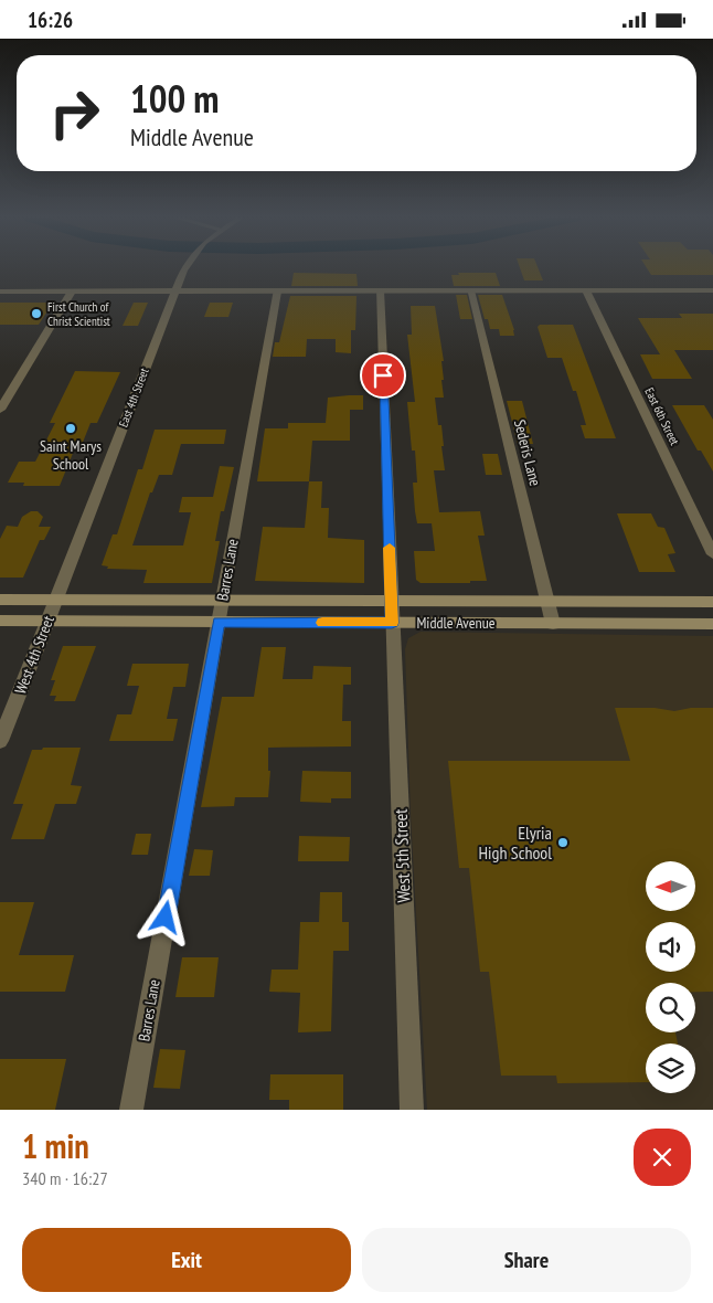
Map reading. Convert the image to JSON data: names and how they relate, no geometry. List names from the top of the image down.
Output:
{
  "streets": {
    "main road": ["Middle Avenue"],
    "street": [
      "East 4th Street",
      "East 6th Street",
      "Sederis Lane",
      "Barres Lane",
      "West 4th Street",
      "West 5th Street"
    ]
  },
  "crossings": [
    ["East 4th Street", "Middle Avenue"],
    ["East 4th Street", "West 4th Street"],
    ["Sederis Lane", "Middle Avenue"],
    ["Barres Lane", "Middle Avenue"],
    ["Middle Avenue", "West 4th Street"],
    ["Middle Avenue", "West 5th Street"]
  ],
  "places": ["First Church of Christ Scientist", "Saint Marys School", "Elyria High School"],
  "north": "left",
  "page": {
    "status": "16:26",
    "turn": ["100 m", "Middle Avenue"],
    "heading": ["1 min", "340 m · 16:27"],
    "buttons": ["Exit", "Share"]
  }
}
